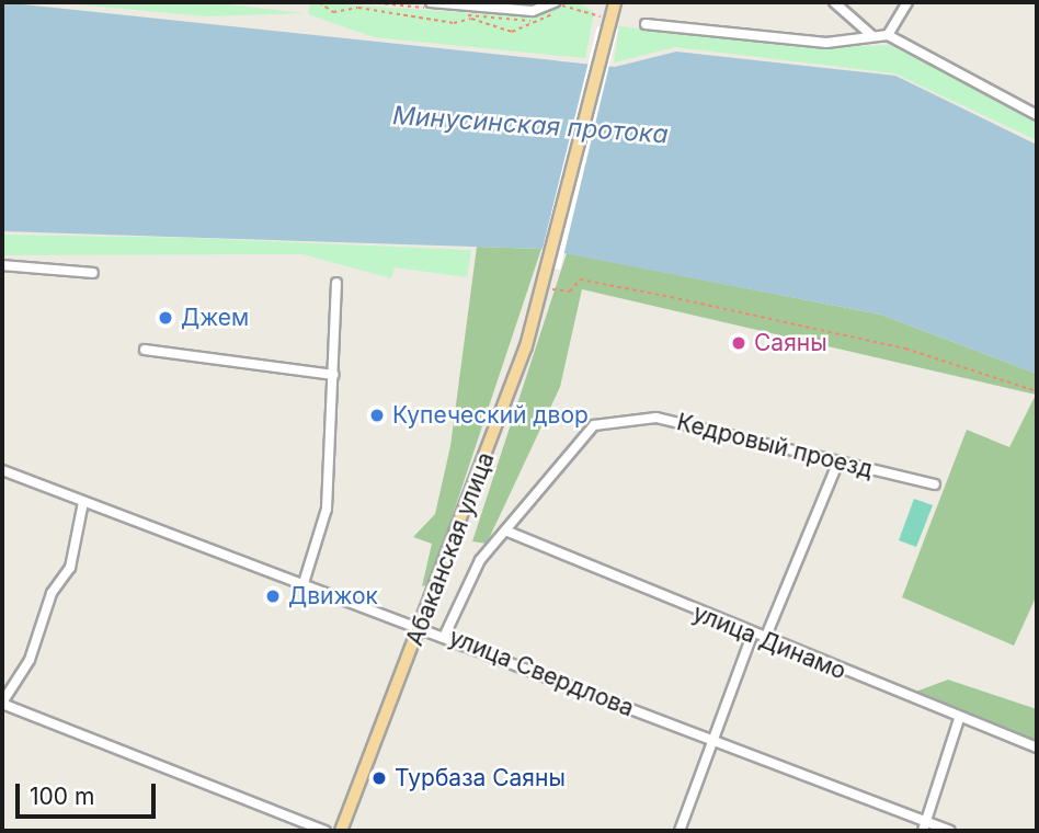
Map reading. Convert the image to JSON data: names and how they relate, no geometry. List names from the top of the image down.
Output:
{
  "streets": {
    "main road": ["Абаканская улица"],
    "street": ["Кедровый проезд", "улица Динамо", "улица Свердлова"]
  },
  "crossings": [
    ["Кедровый проезд", "Абаканская улица"],
    ["Абаканская улица", "улица Динамо"],
    ["Абаканская улица", "улица Свердлова"]
  ],
  "water": ["Минусинская протока"],
  "places": [
    "Джем",
    "Саяны",
    "Купеческий двор",
    "Движок",
    "Турбаза Саяны"
  ],
  "scale_bar": "100 m"
}
